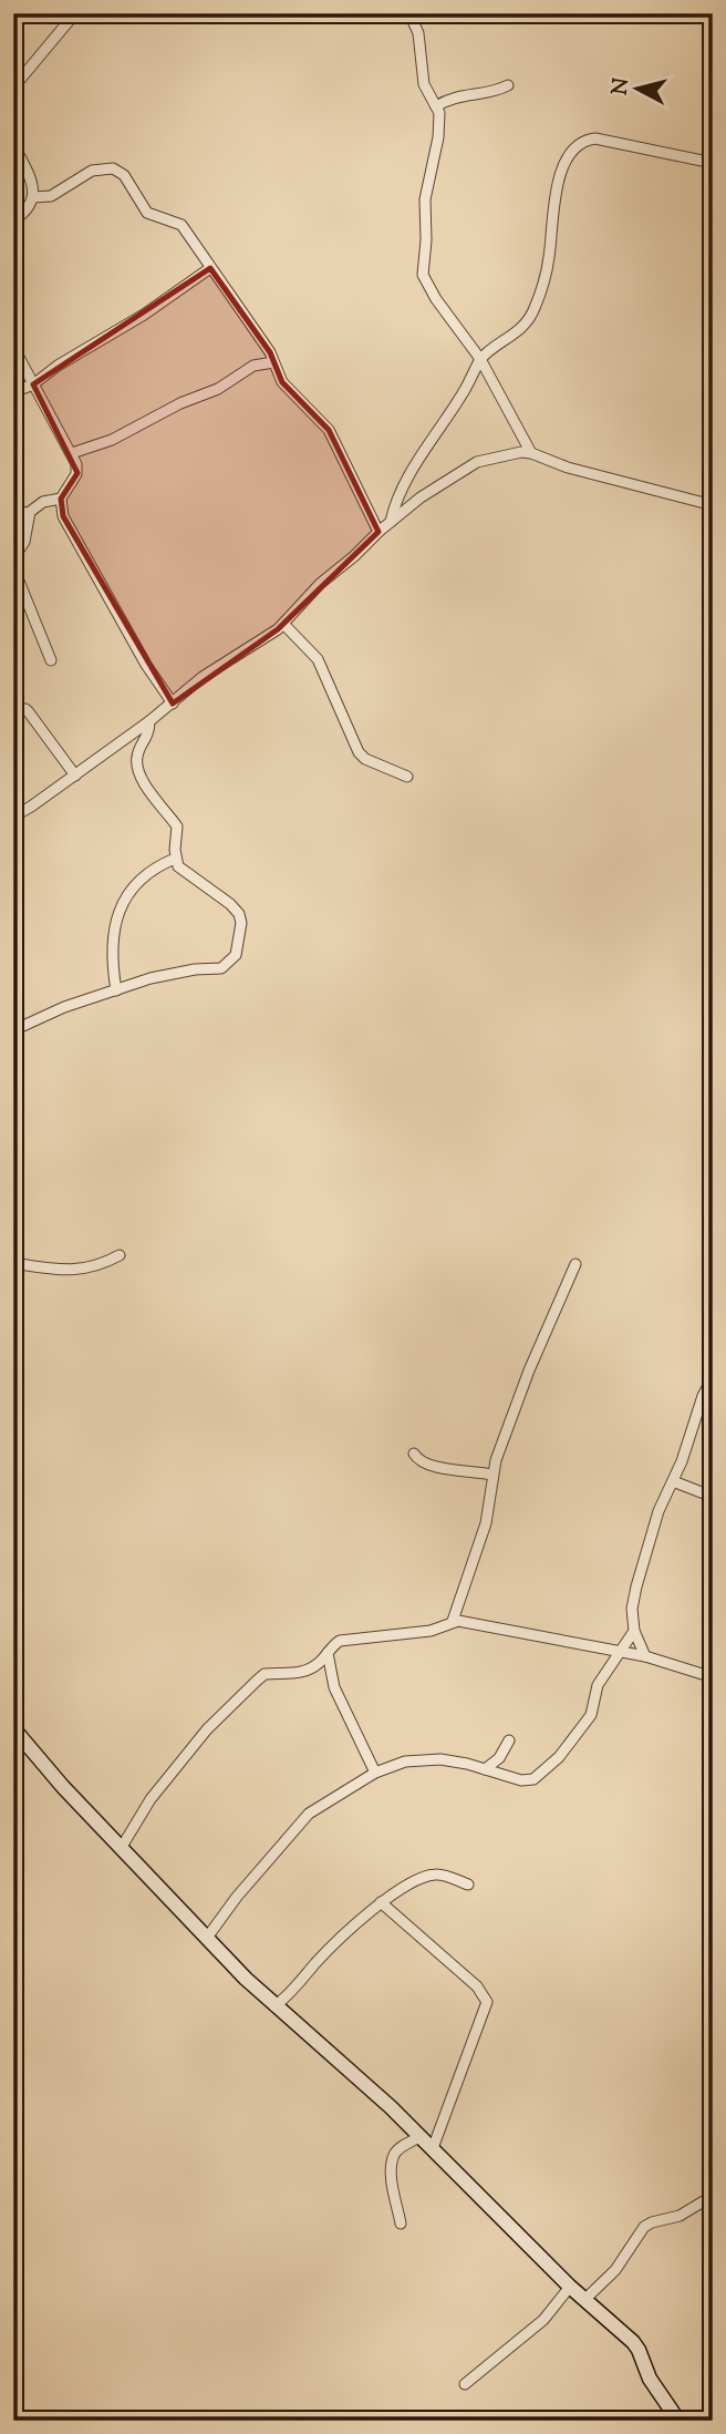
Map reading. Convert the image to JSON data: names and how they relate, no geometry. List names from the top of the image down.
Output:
{
  "north": "left"
}
